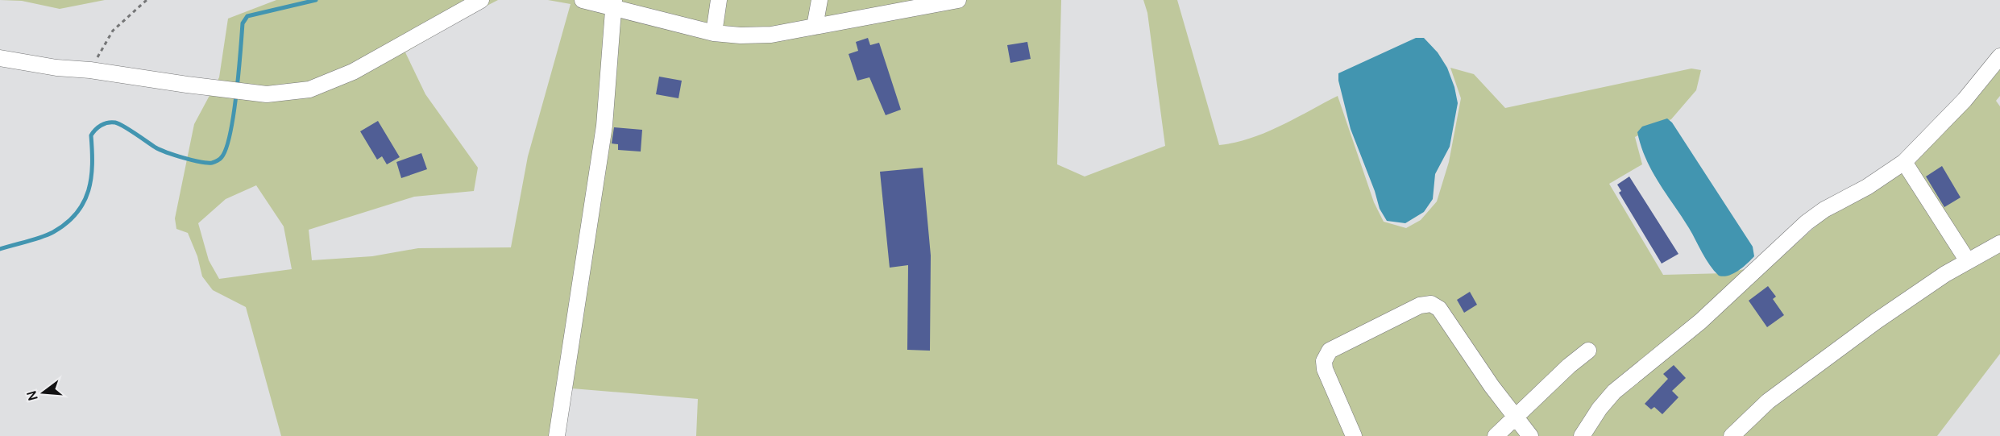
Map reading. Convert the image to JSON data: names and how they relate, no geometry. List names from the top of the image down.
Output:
{
  "north": "left"
}
